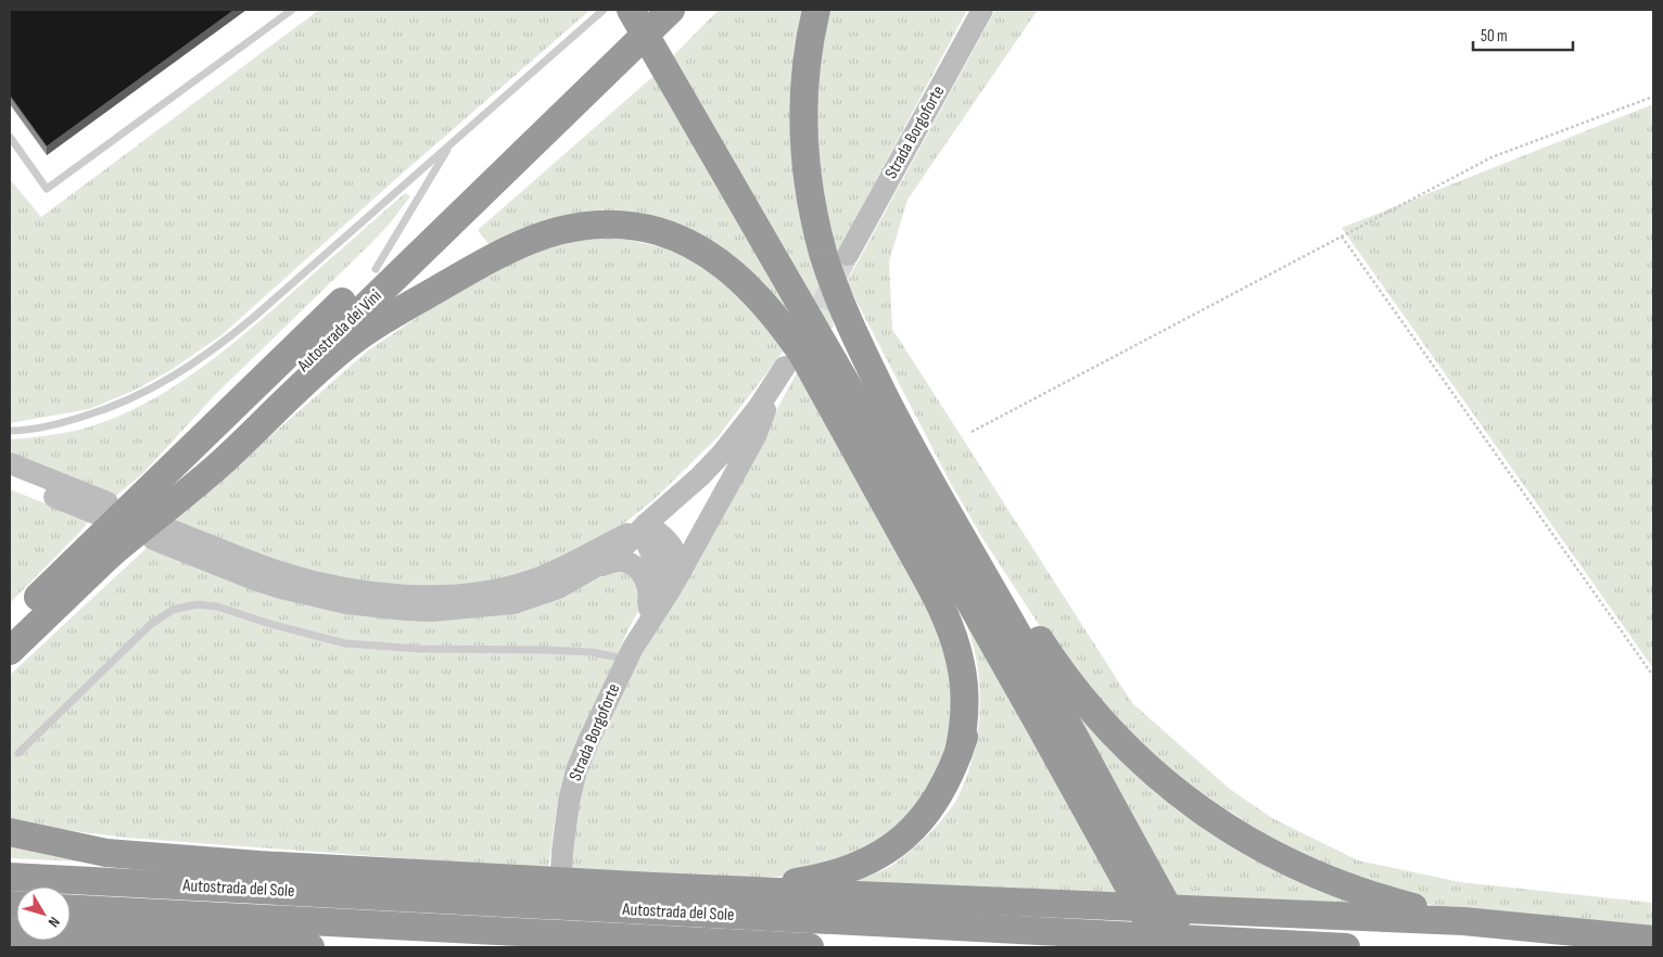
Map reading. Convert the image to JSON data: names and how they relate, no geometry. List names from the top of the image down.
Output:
{
  "streets": {
    "highway": ["Autostrada dei Vini", "Autostrada del Sole"],
    "main road": ["Strada Borgoforte"]
  },
  "scale_bar": "50 m",
  "north": "bottom right"
}
